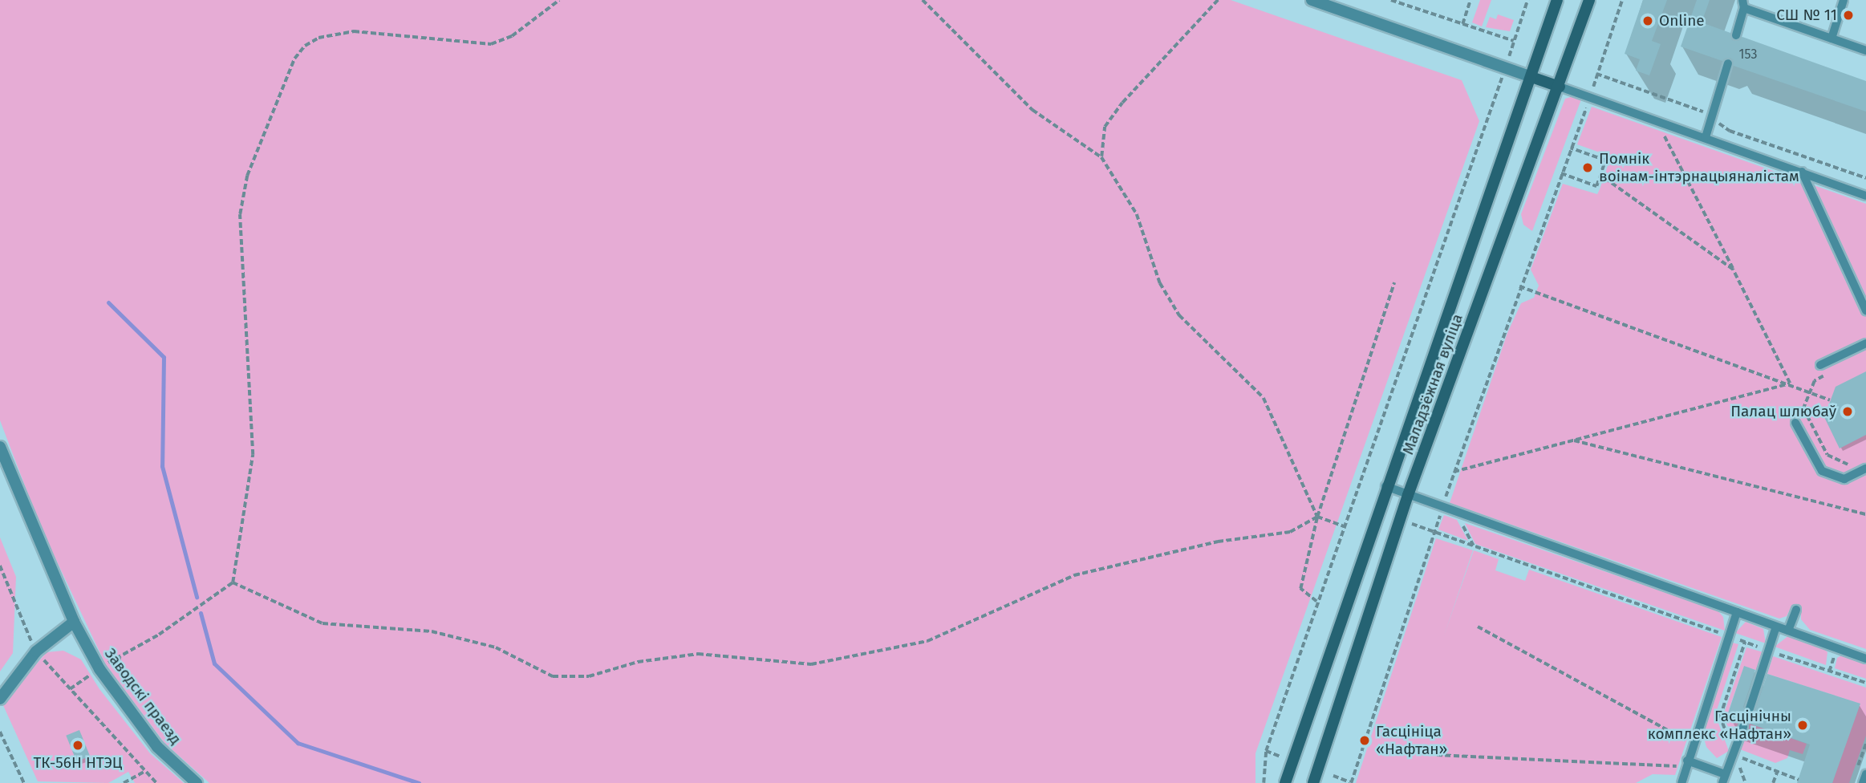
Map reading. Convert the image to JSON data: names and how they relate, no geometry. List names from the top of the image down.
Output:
{
  "streets": {
    "main road": ["Маладзёжная вуліца"],
    "street": ["Заводскі праезд"]
  },
  "places": [
    "СШ № 11",
    "Online",
    "Помнік воінам-інтэрнацыяналістам",
    "Палац шлюбаў",
    "Гасцінічны комплекс «Нафтан»",
    "Гасцініца «Нафтан»",
    "ТК-56Н НТЭЦ"
  ],
  "house_numbers": ["153"]
}
